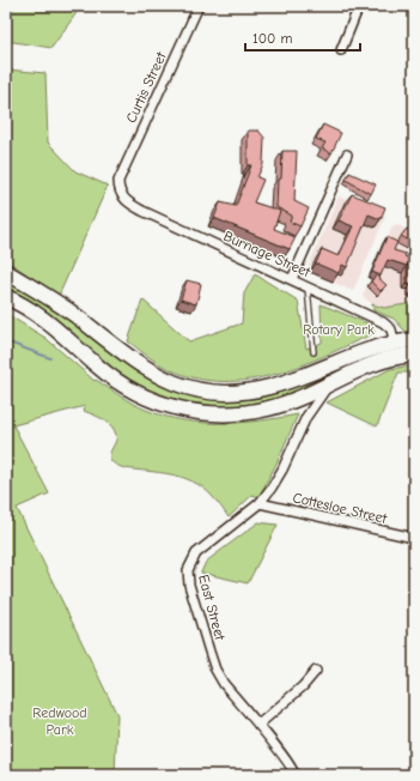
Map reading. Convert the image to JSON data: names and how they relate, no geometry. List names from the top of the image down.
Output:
{
  "streets": {
    "street": [
      "Curtis Street",
      "Burnage Street",
      "Cottesloe Street",
      "East Street"
    ]
  },
  "crossings": [
    ["Curtis Street", "Burnage Street"],
    ["Cottesloe Street", "East Street"]
  ],
  "parks": ["Rotary Park", "Redwood Park"],
  "scale_bar": "100 m"
}
